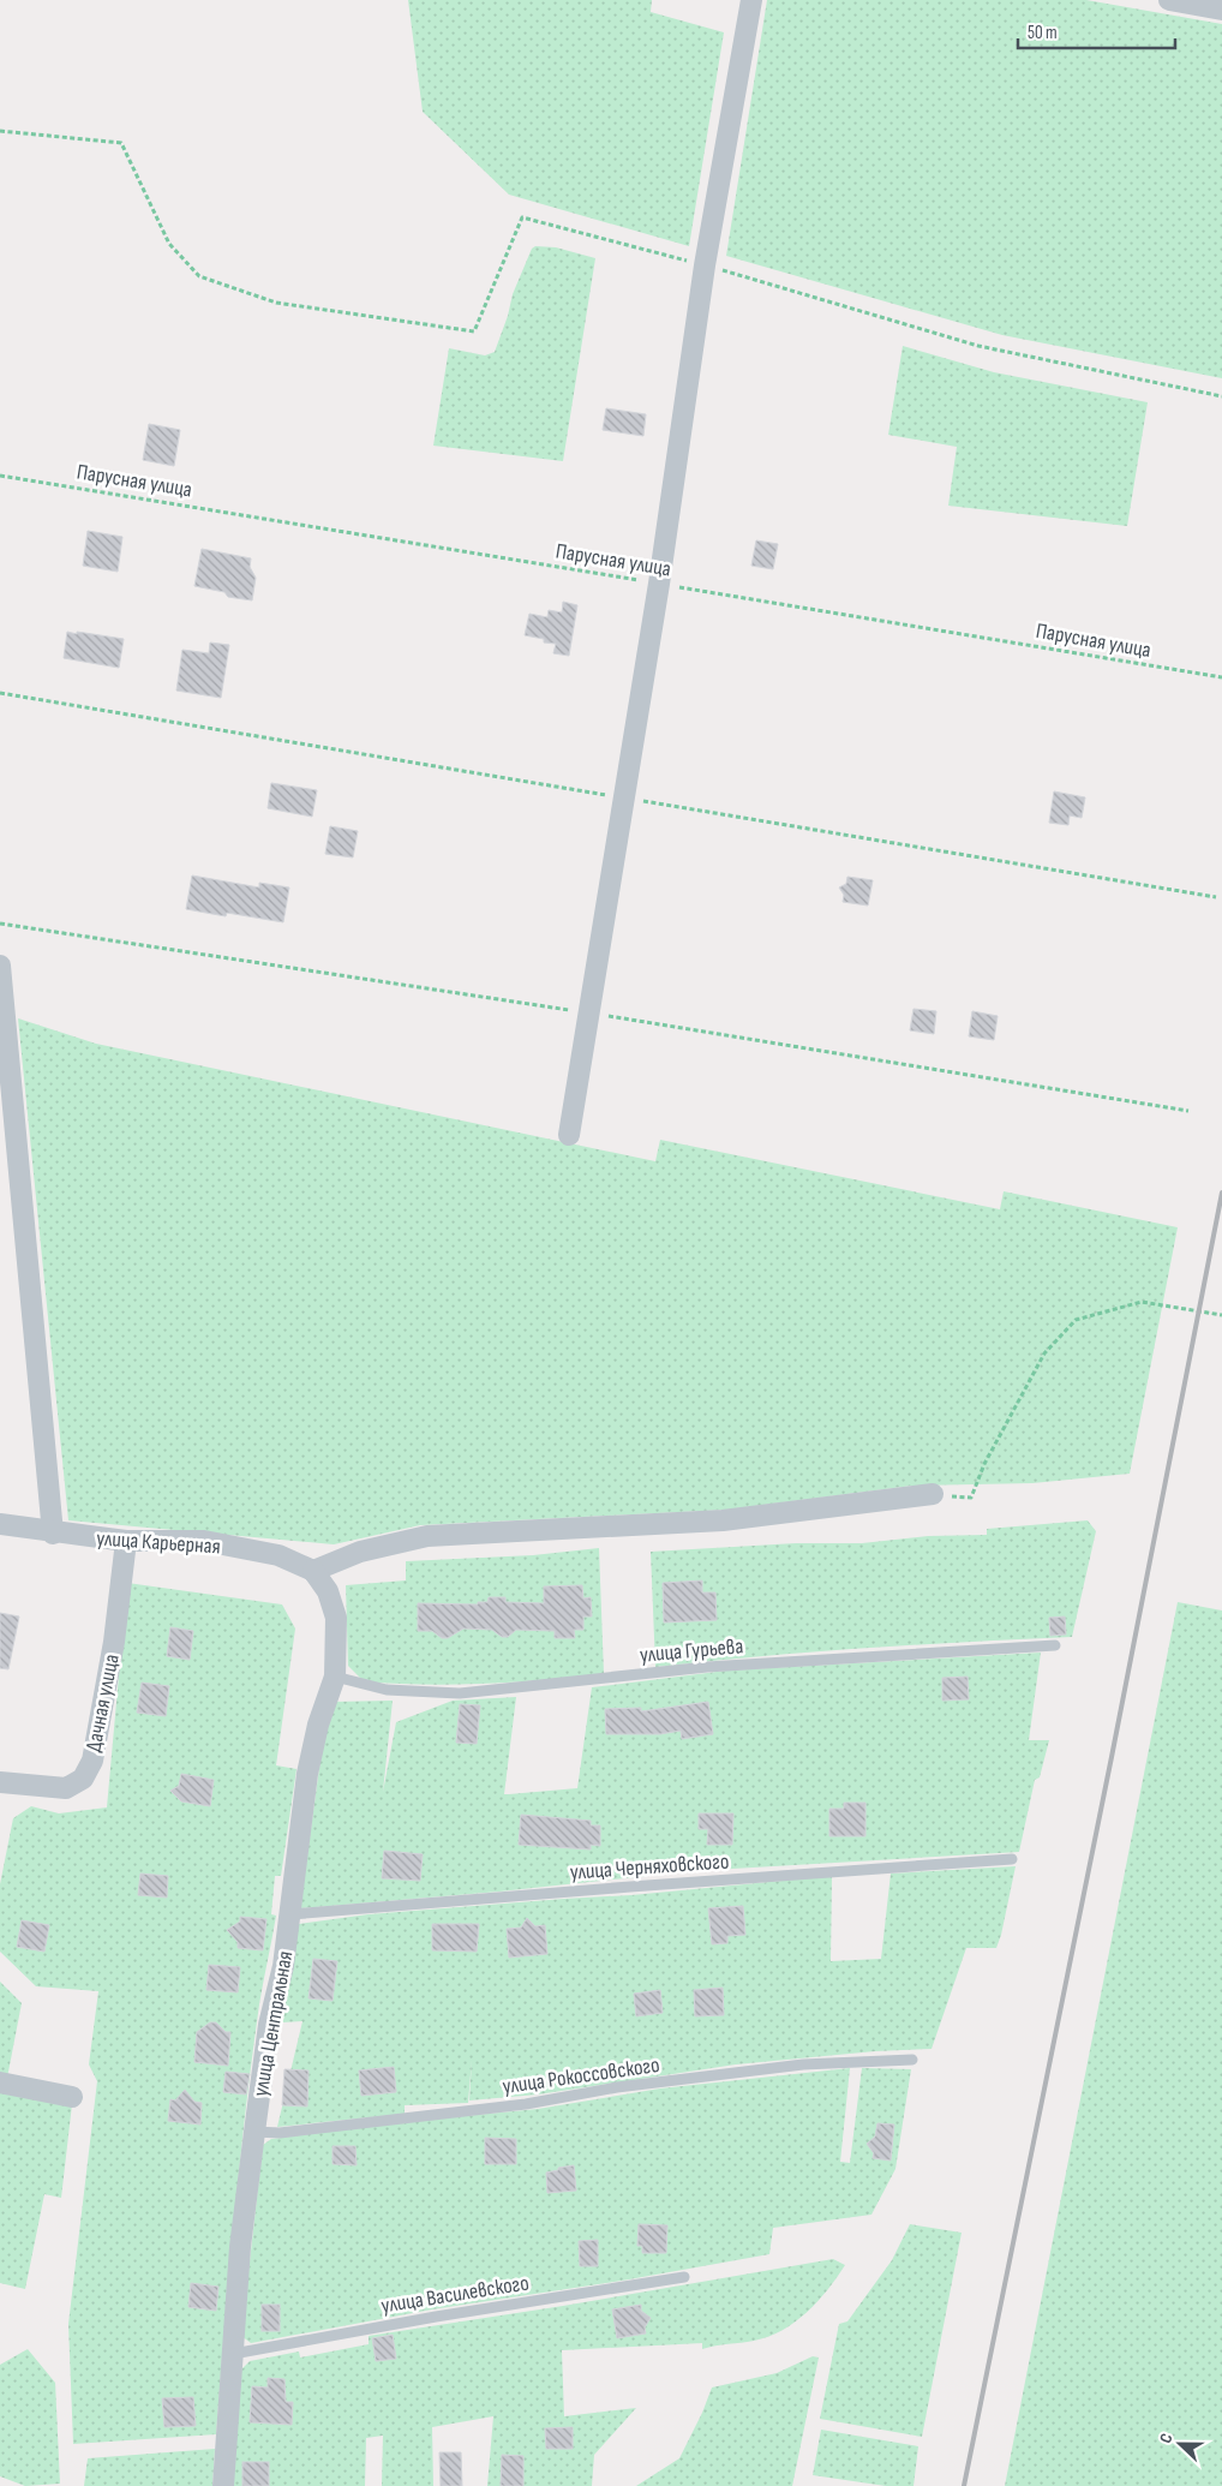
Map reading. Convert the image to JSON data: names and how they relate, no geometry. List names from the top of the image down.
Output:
{
  "streets": {
    "street": ["улица Карьерная", "Дачная улица", "улица Центральная"],
    "lane": [
      "улица Гурьева",
      "улица Черняховского",
      "улица Рокоссовского",
      "улица Василевского"
    ],
    "path": ["Парусная улица"]
  },
  "crossings": [
    ["улица Карьерная", "Дачная улица"],
    ["улица Карьерная", "улица Центральная"],
    ["улица Гурьева", "улица Центральная"],
    ["улица Черняховского", "улица Центральная"],
    ["улица Центральная", "улица Рокоссовского"],
    ["улица Центральная", "улица Василевского"]
  ],
  "scale_bar": "50 m",
  "north": "left"
}
